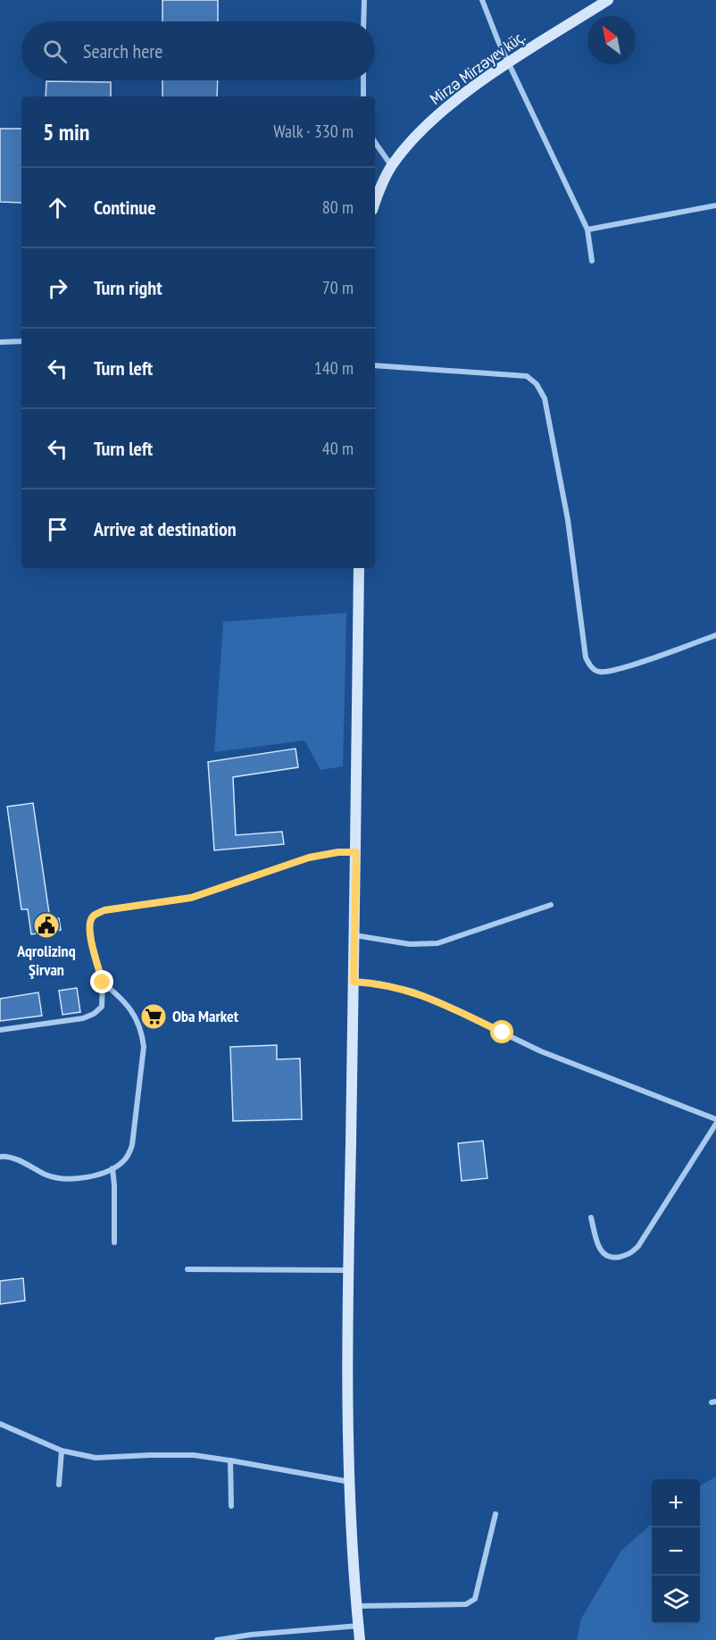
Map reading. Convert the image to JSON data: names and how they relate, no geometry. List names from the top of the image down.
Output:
{
  "streets": {
    "main road": ["Mirzə Mirzəyev küç."]
  },
  "places": {
    "public building": ["Aqrolizinq Şirvan"],
    "supermarket": ["Oba Market"]
  },
  "north": "top left",
  "page": {
    "search": "Search here",
    "heading": ["5 min", "Walk · 330 m"],
    "list": [
      ["Continue", "80 m"],
      ["Turn right", "70 m"],
      ["Turn left", "140 m"],
      ["Turn left", "40 m"],
      "Arrive at destination"
    ],
    "map_buttons": ["+", "−"]
  }
}
